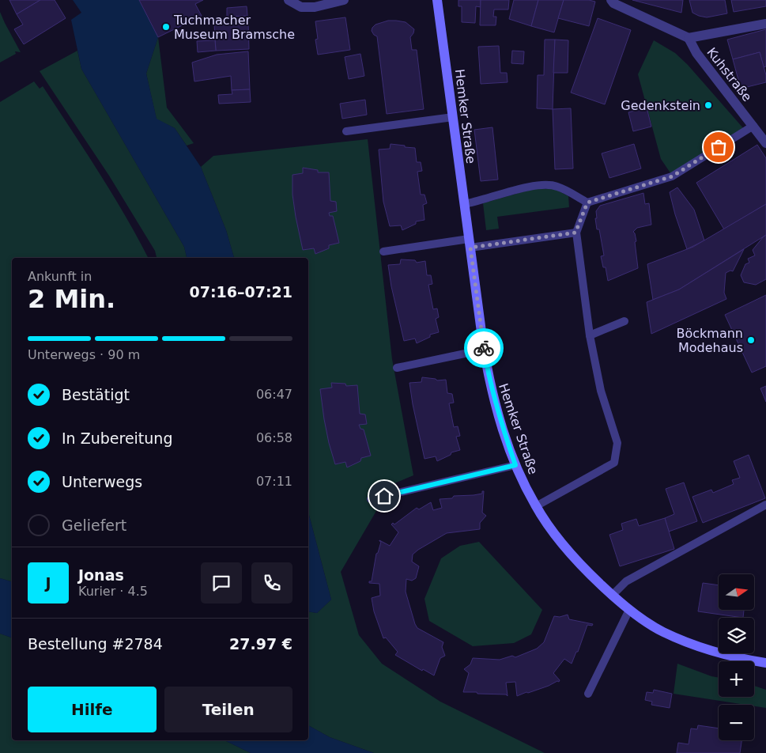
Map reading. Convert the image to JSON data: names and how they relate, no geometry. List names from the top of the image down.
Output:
{
  "streets": {
    "main road": ["Hemker Straße"],
    "street": ["Kuhstraße"]
  },
  "places": ["Tuchmacher Museum Bramsche", "Gedenkstein", "Böckmann Modehaus"],
  "north": "right",
  "page": {
    "heading": ["2 Min.", "Ankunft in", "07:16–07:21"],
    "panel": [
      "Jonas",
      "Kurier · 4.5",
      "Bestellung #2784",
      "27.97 €"
    ],
    "bar": "Unterwegs · 90 m",
    "list": [
      ["Bestätigt", "06:47"],
      ["In Zubereitung", "06:58"],
      ["Unterwegs", "07:11"],
      "Geliefert"
    ],
    "round": "J",
    "map_buttons": ["+", "−"],
    "buttons": ["Hilfe", "Teilen"]
  }
}
